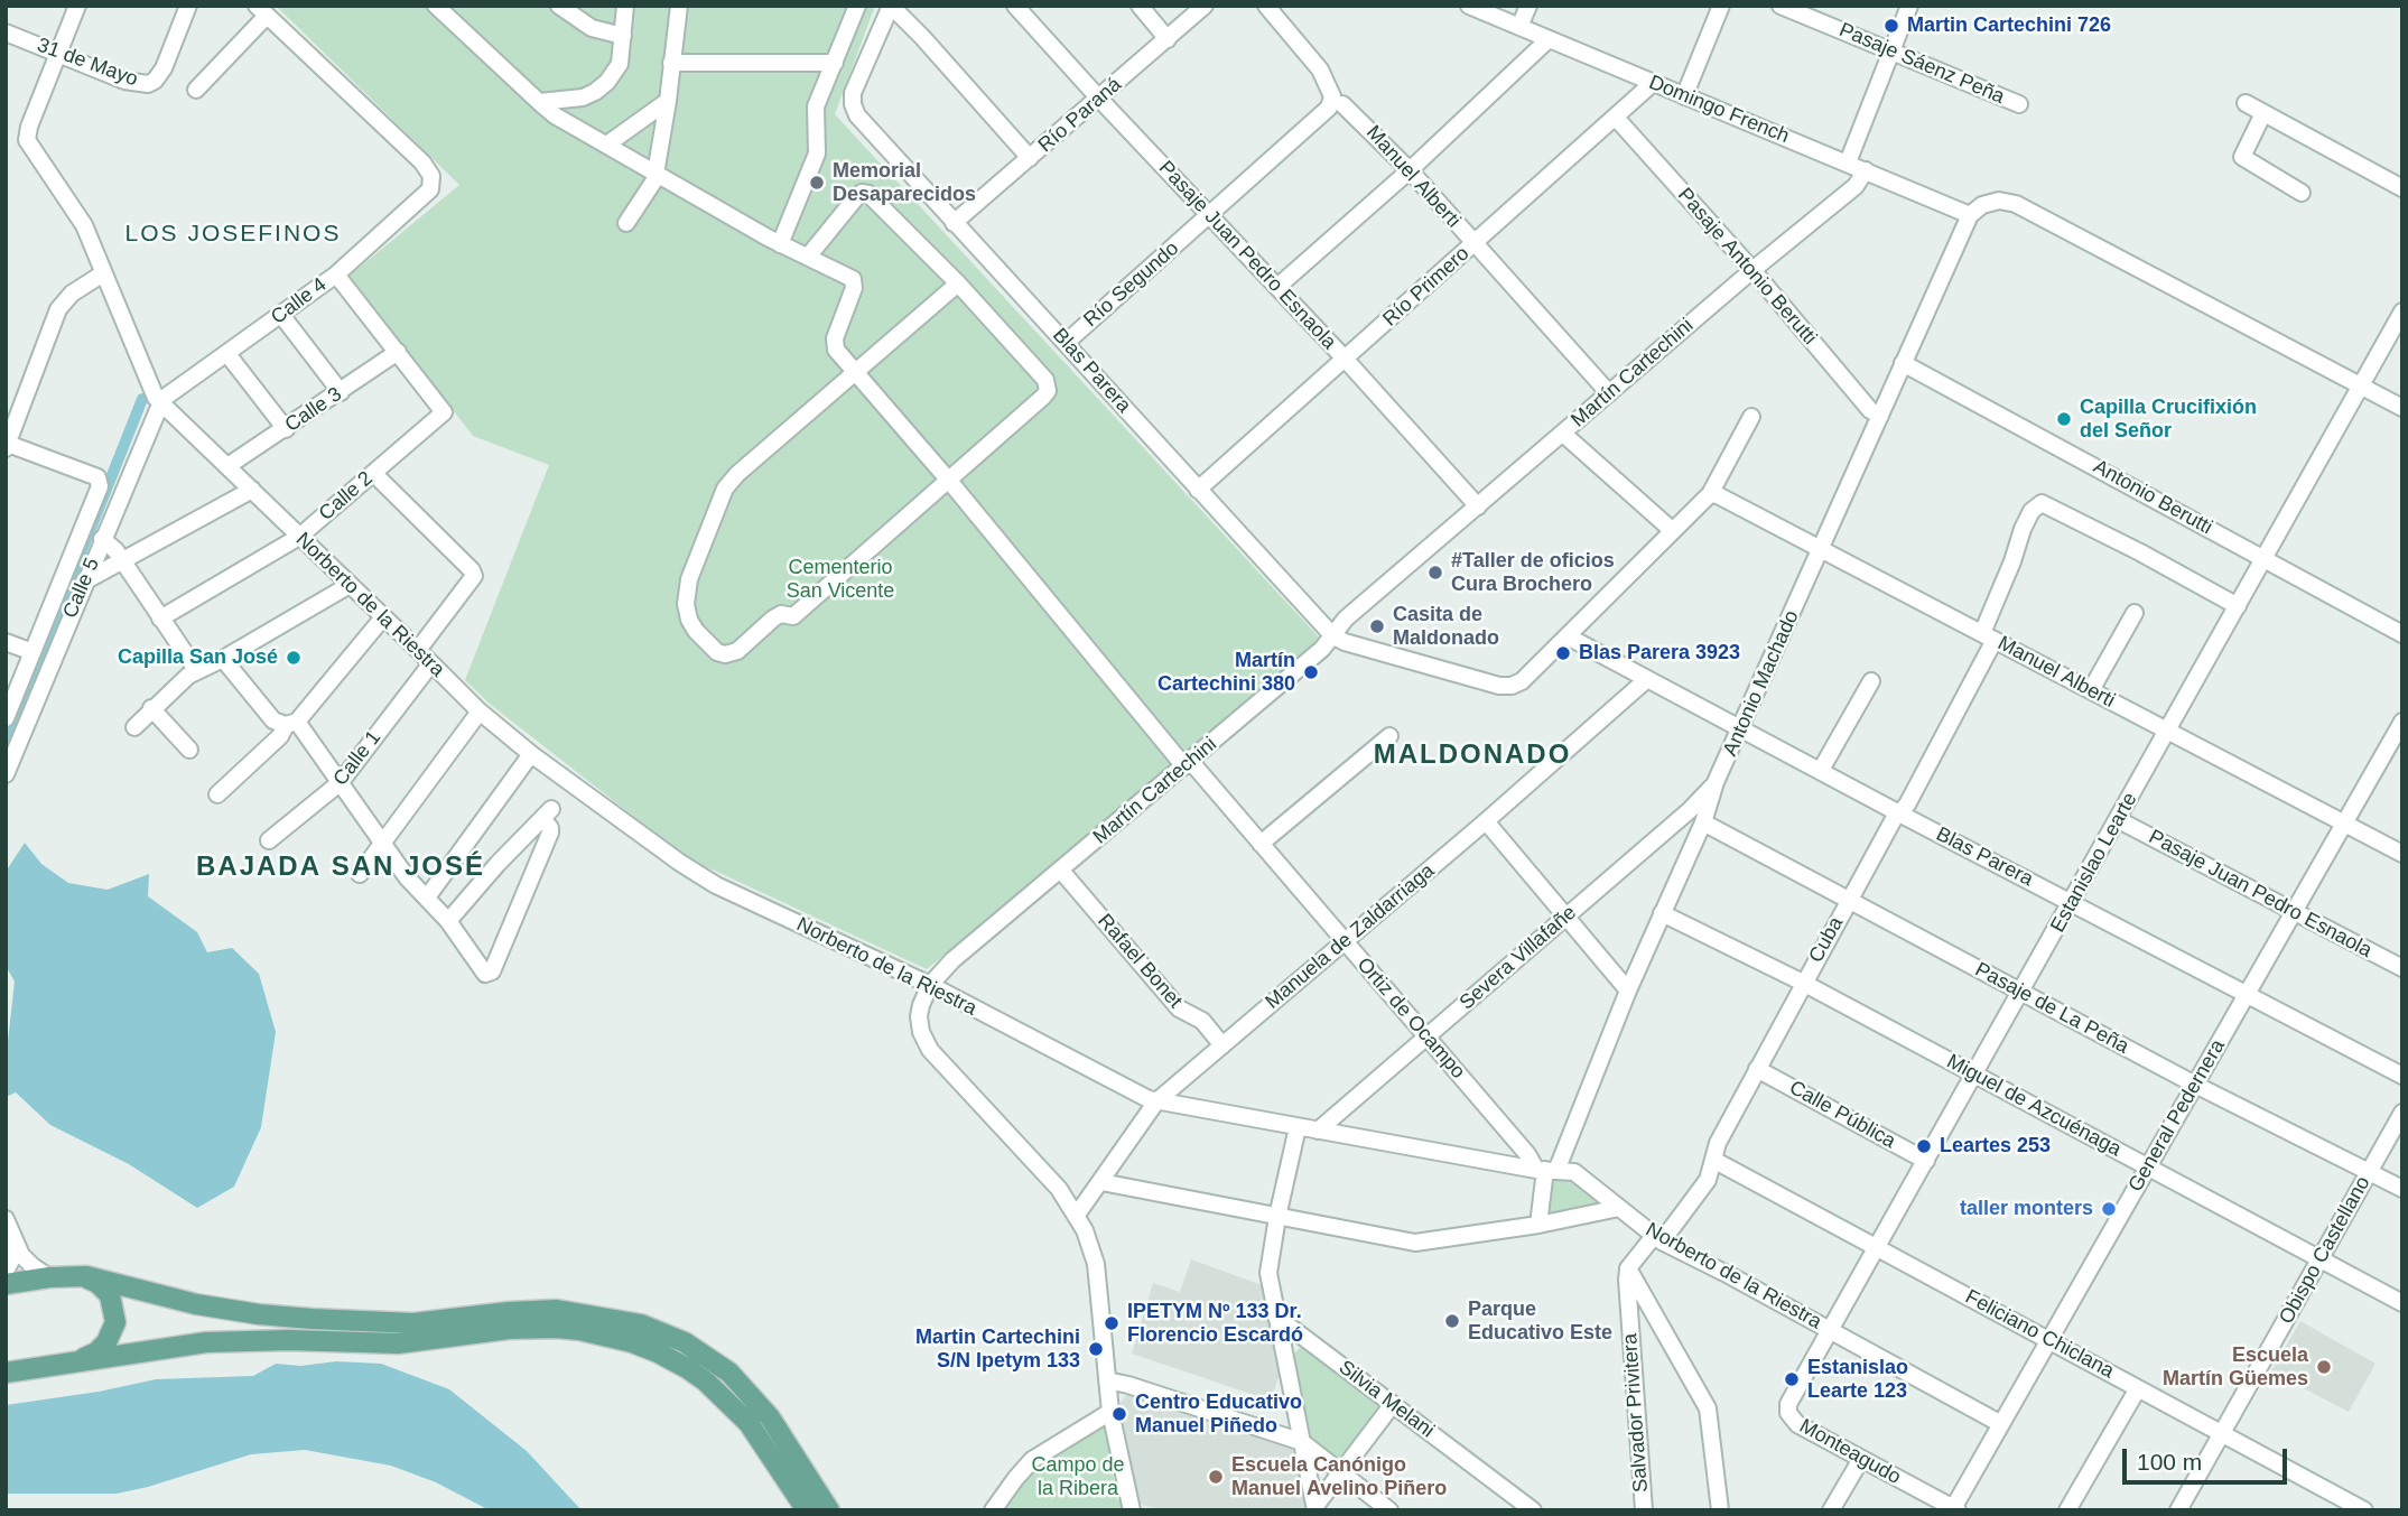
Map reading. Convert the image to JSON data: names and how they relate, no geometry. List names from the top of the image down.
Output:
{
  "streets": {
    "street": [
      "31 de Mayo",
      "Pasaje Sáenz Peña",
      "Domingo French",
      "Río Paraná",
      "Manuel Alberti",
      "Pasaje Juan Pedro Esnaola",
      "Pasaje Antonio Berutti",
      "Río Segundo",
      "Río Primero",
      "Calle 4",
      "Blas Parera",
      "Martín Cartechini",
      "Calle 3",
      "Calle 2",
      "Antonio Berutti",
      "Calle 5",
      "Norberto de la Riestra",
      "Antonio Machado",
      "Calle 1",
      "Estanislao Learte",
      "Manuela de Zaldarriaga",
      "Cuba",
      "Severa Villafañe",
      "Rafael Bonet",
      "Pasaje de La Peña",
      "Ortiz de Ocampo",
      "Miguel de Azcuénaga",
      "Calle Pública",
      "General Pedernera",
      "Obispo Castellano",
      "Feliciano Chiclana",
      "Silvia Melani",
      "Salvador Privitera",
      "Monteagudo"
    ]
  },
  "crossings": [
    ["31 de Mayo", "Norberto de la Riestra"],
    ["Domingo French", "Río Primero"],
    ["Domingo French", "Martín Cartechini"],
    ["Domingo French", "Antonio Machado"],
    ["Domingo French", "Estanislao Learte"],
    ["Río Paraná", "Pasaje Juan Pedro Esnaola"],
    ["Río Paraná", "Blas Parera"],
    ["Manuel Alberti", "Río Segundo"],
    ["Manuel Alberti", "Río Primero"],
    ["Manuel Alberti", "Martín Cartechini"],
    ["Manuel Alberti", "Antonio Machado"],
    ["Manuel Alberti", "Estanislao Learte"],
    ["Manuel Alberti", "Cuba"],
    ["Manuel Alberti", "General Pedernera"],
    ["Pasaje Juan Pedro Esnaola", "Río Segundo"],
    ["Pasaje Juan Pedro Esnaola", "Río Primero"],
    ["Pasaje Juan Pedro Esnaola", "Martín Cartechini"],
    ["Pasaje Juan Pedro Esnaola", "Estanislao Learte"],
    ["Pasaje Juan Pedro Esnaola", "General Pedernera"],
    ["Pasaje Antonio Berutti", "Río Primero"],
    ["Pasaje Antonio Berutti", "Martín Cartechini"],
    ["Pasaje Antonio Berutti", "Antonio Machado"],
    ["Río Segundo", "Blas Parera"],
    ["Río Primero", "Blas Parera"],
    ["Calle 4", "Calle 5"],
    ["Calle 4", "Norberto de la Riestra"],
    ["Blas Parera", "Martín Cartechini"],
    ["Blas Parera", "Antonio Machado"],
    ["Blas Parera", "Estanislao Learte"],
    ["Blas Parera", "Manuela de Zaldarriaga"],
    ["Blas Parera", "Cuba"],
    ["Blas Parera", "General Pedernera"],
    ["Martín Cartechini", "Norberto de la Riestra"],
    ["Martín Cartechini", "Manuela de Zaldarriaga"],
    ["Martín Cartechini", "Rafael Bonet"],
    ["Martín Cartechini", "Ortiz de Ocampo"],
    ["Calle 3", "Calle 2"],
    ["Calle 3", "Norberto de la Riestra"],
    ["Calle 2", "Norberto de la Riestra"],
    ["Antonio Berutti", "Antonio Machado"],
    ["Antonio Berutti", "Estanislao Learte"],
    ["Calle 5", "Norberto de la Riestra"],
    ["Norberto de la Riestra", "Antonio Machado"],
    ["Norberto de la Riestra", "Calle 1"],
    ["Norberto de la Riestra", "Estanislao Learte"],
    ["Norberto de la Riestra", "Manuela de Zaldarriaga"],
    ["Norberto de la Riestra", "Cuba"],
    ["Norberto de la Riestra", "Severa Villafañe"],
    ["Norberto de la Riestra", "Ortiz de Ocampo"],
    ["Norberto de la Riestra", "General Pedernera"],
    ["Antonio Machado", "Severa Villafañe"],
    ["Antonio Machado", "Pasaje de La Peña"],
    ["Antonio Machado", "Ortiz de Ocampo"],
    ["Antonio Machado", "Miguel de Azcuénaga"],
    ["Estanislao Learte", "Cuba"],
    ["Estanislao Learte", "Pasaje de La Peña"],
    ["Estanislao Learte", "Miguel de Azcuénaga"],
    ["Estanislao Learte", "Calle Pública"],
    ["Estanislao Learte", "Feliciano Chiclana"],
    ["Estanislao Learte", "Monteagudo"],
    ["Manuela de Zaldarriaga", "Rafael Bonet"],
    ["Manuela de Zaldarriaga", "Ortiz de Ocampo"],
    ["Cuba", "Pasaje de La Peña"],
    ["Cuba", "Miguel de Azcuénaga"],
    ["Cuba", "Calle Pública"],
    ["Cuba", "Feliciano Chiclana"],
    ["Cuba", "Salvador Privitera"],
    ["Severa Villafañe", "Ortiz de Ocampo"],
    ["Pasaje de La Peña", "General Pedernera"],
    ["Pasaje de La Peña", "Obispo Castellano"],
    ["Miguel de Azcuénaga", "General Pedernera"],
    ["Miguel de Azcuénaga", "Obispo Castellano"],
    ["General Pedernera", "Feliciano Chiclana"],
    ["General Pedernera", "Monteagudo"],
    ["Obispo Castellano", "Feliciano Chiclana"]
  ],
  "districts": ["LOS JOSEFINOS", "MALDONADO", "BAJADA SAN JOSÉ"],
  "parks": ["Cementerio San Vicente", "Campo de la Ribera"],
  "places": [
    "Martin Cartechini 726",
    "Memorial Desaparecidos",
    "Capilla Crucifixión del Señor",
    "#Taller de oficios Cura Brochero",
    "Casita de Maldonado",
    "Blas Parera 3923",
    "Capilla San José",
    "Martín Cartechini 380",
    "Leartes 253",
    "taller monters",
    "Parque Educativo Este",
    "IPETYM Nº 133 Dr. Florencio Escardó",
    "Martin Cartechini S/N Ipetym 133",
    "Escuela Martín Güemes",
    "Estanislao Learte 123",
    "Centro Educativo Manuel Piñedo",
    "Escuela Canónigo Manuel Avelino Piñero"
  ],
  "scale_bar": "100 m"
}
